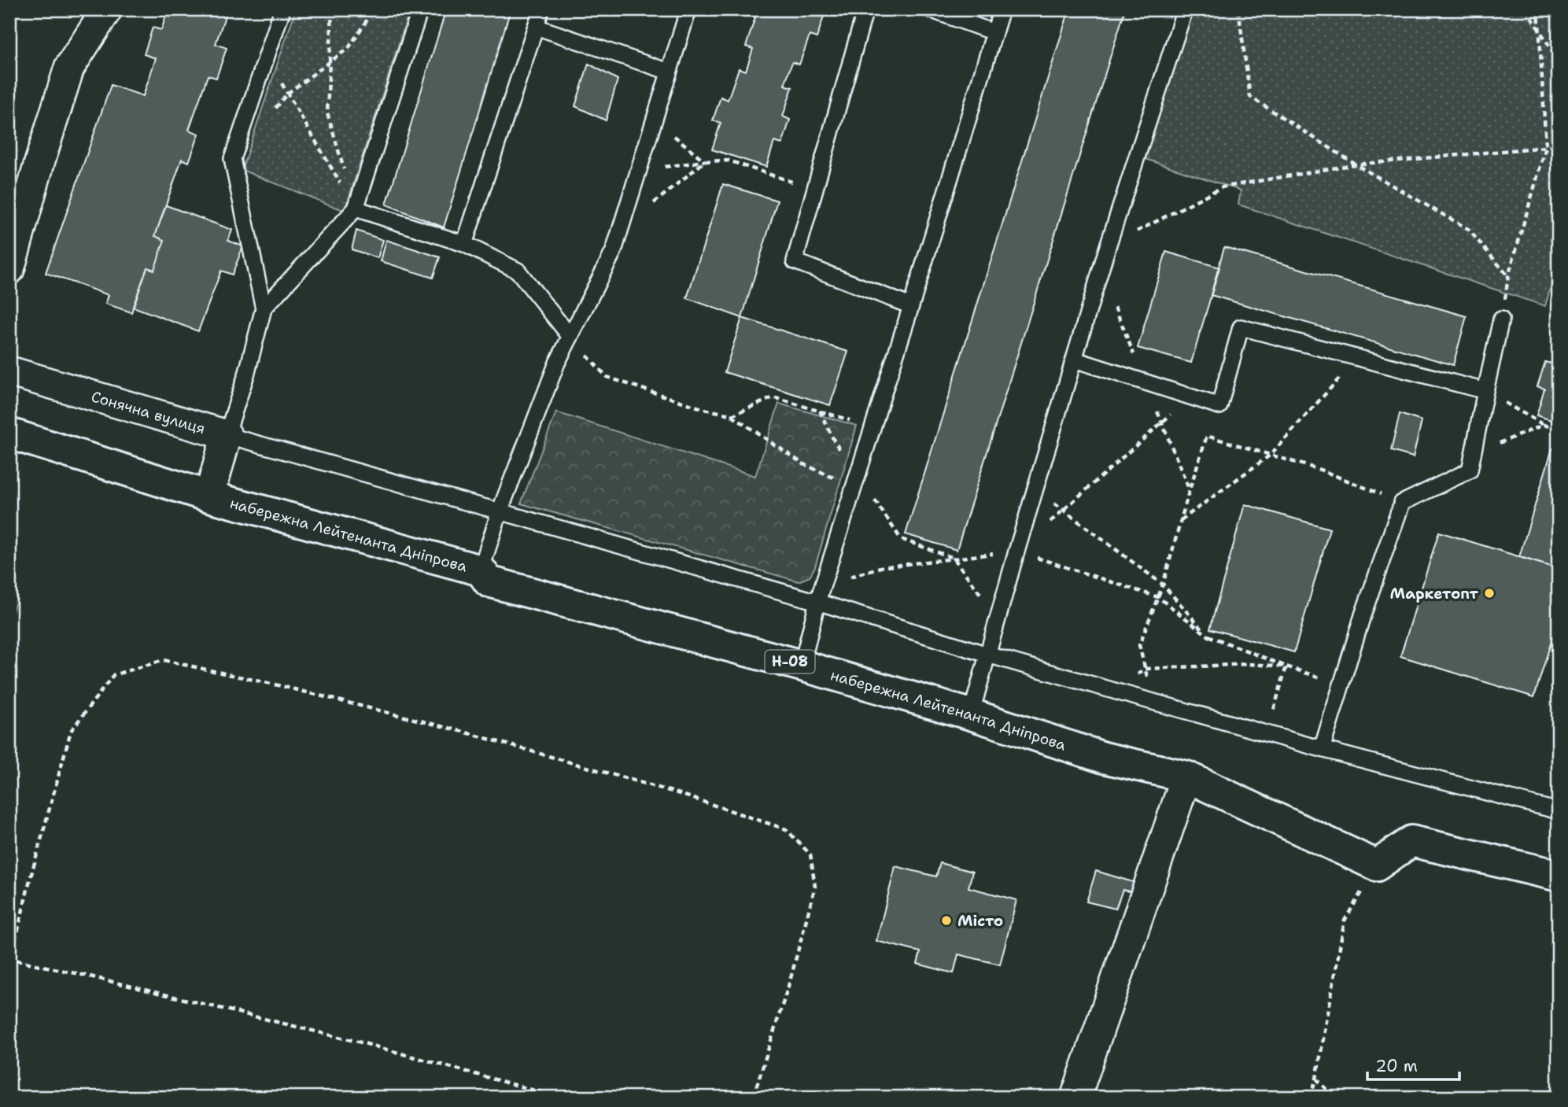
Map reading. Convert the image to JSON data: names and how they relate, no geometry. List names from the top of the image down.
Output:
{
  "streets": {
    "main road": ["набережна Лейтенанта Дніпрова", "Н-08"],
    "street": ["Сонячна вулиця"]
  },
  "crossings": [
    ["Сонячна вулиця", "набережна Лейтенанта Дніпрова"]
  ],
  "places": ["Маркетопт", "Місто"],
  "scale_bar": "20 m"
}
